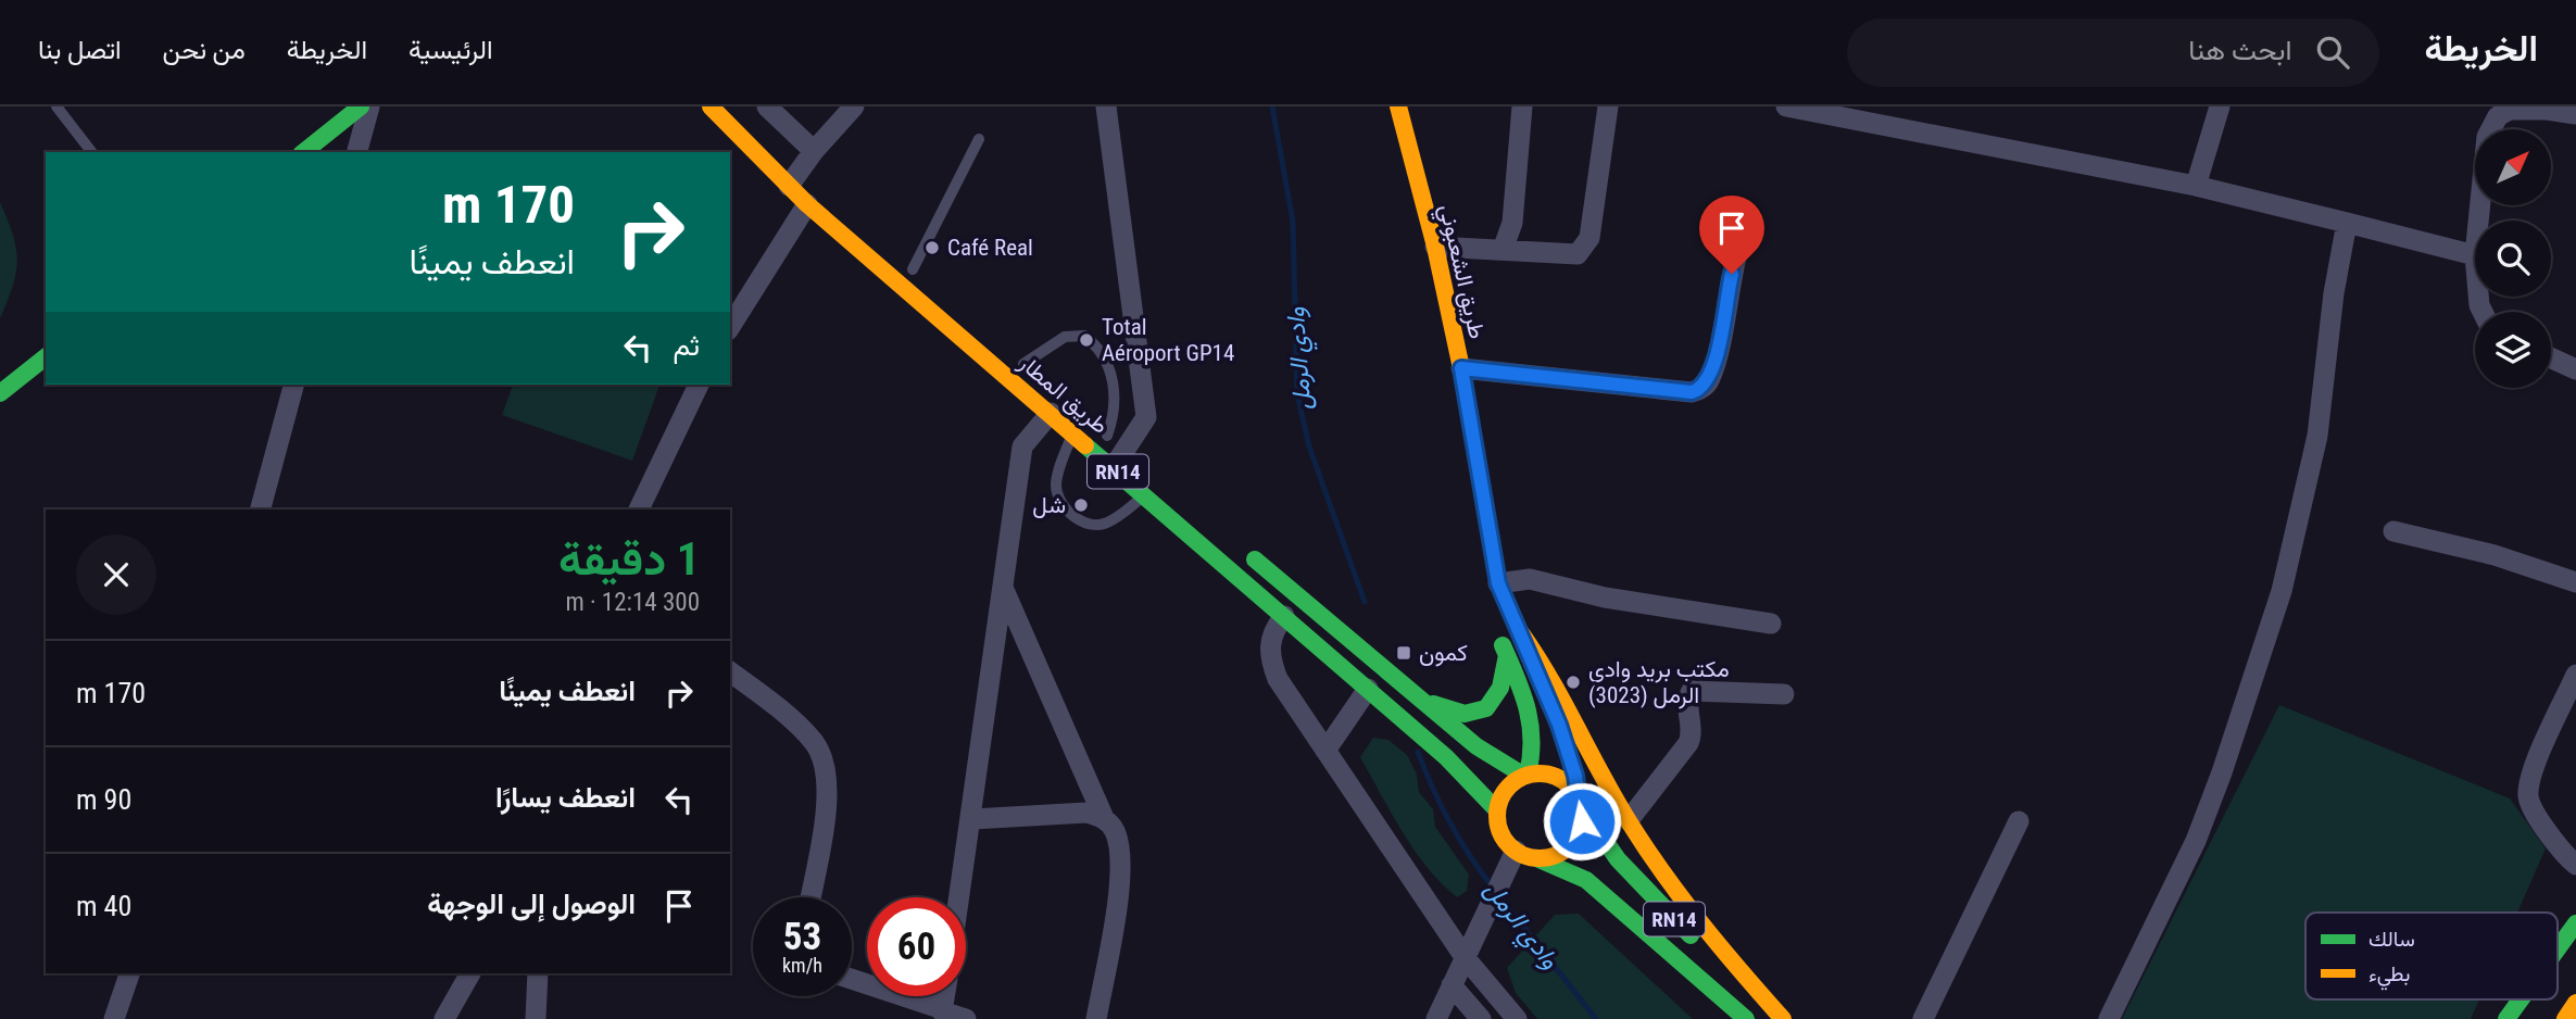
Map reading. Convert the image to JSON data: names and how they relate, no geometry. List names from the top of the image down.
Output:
{
  "streets": {
    "main road": ["طريق الشعبوني", "طريق المطار", "RN14"]
  },
  "crossings": [
    ["طريق الشعبوني", "طريق المطار"],
    ["طريق الشعبوني", "RN14"],
    ["طريق المطار", "RN14"]
  ],
  "water": ["وادي الرمل"],
  "places": {
    "other": [
      "Café Real",
      "Total Aéroport GP14",
      "شل",
      "مكتب بريد وادي الرمل (3023)"
    ],
    "transit": ["كمون"]
  },
  "legend": ["سالك", "بطيء"],
  "north": "top right",
  "page": {
    "header": "الخريطة",
    "search": "ابحث هنا",
    "nav": [
      "الرئيسية",
      "الخريطة",
      "من نحن",
      "اتصل بنا"
    ],
    "turn": ["170 m", "انعطف يمينًا"],
    "then": "ثم",
    "heading": ["1 دقيقة", "300 m · 12:14"],
    "list": [
      {
        "name": "انعطف يمينًا",
        "value": "170 m"
      },
      {
        "name": "انعطف يسارًا",
        "value": "90 m"
      },
      {
        "name": "الوصول إلى الوجهة",
        "value": "40 m"
      }
    ],
    "speed": "53 km/h",
    "limit": "60"
  }
}
